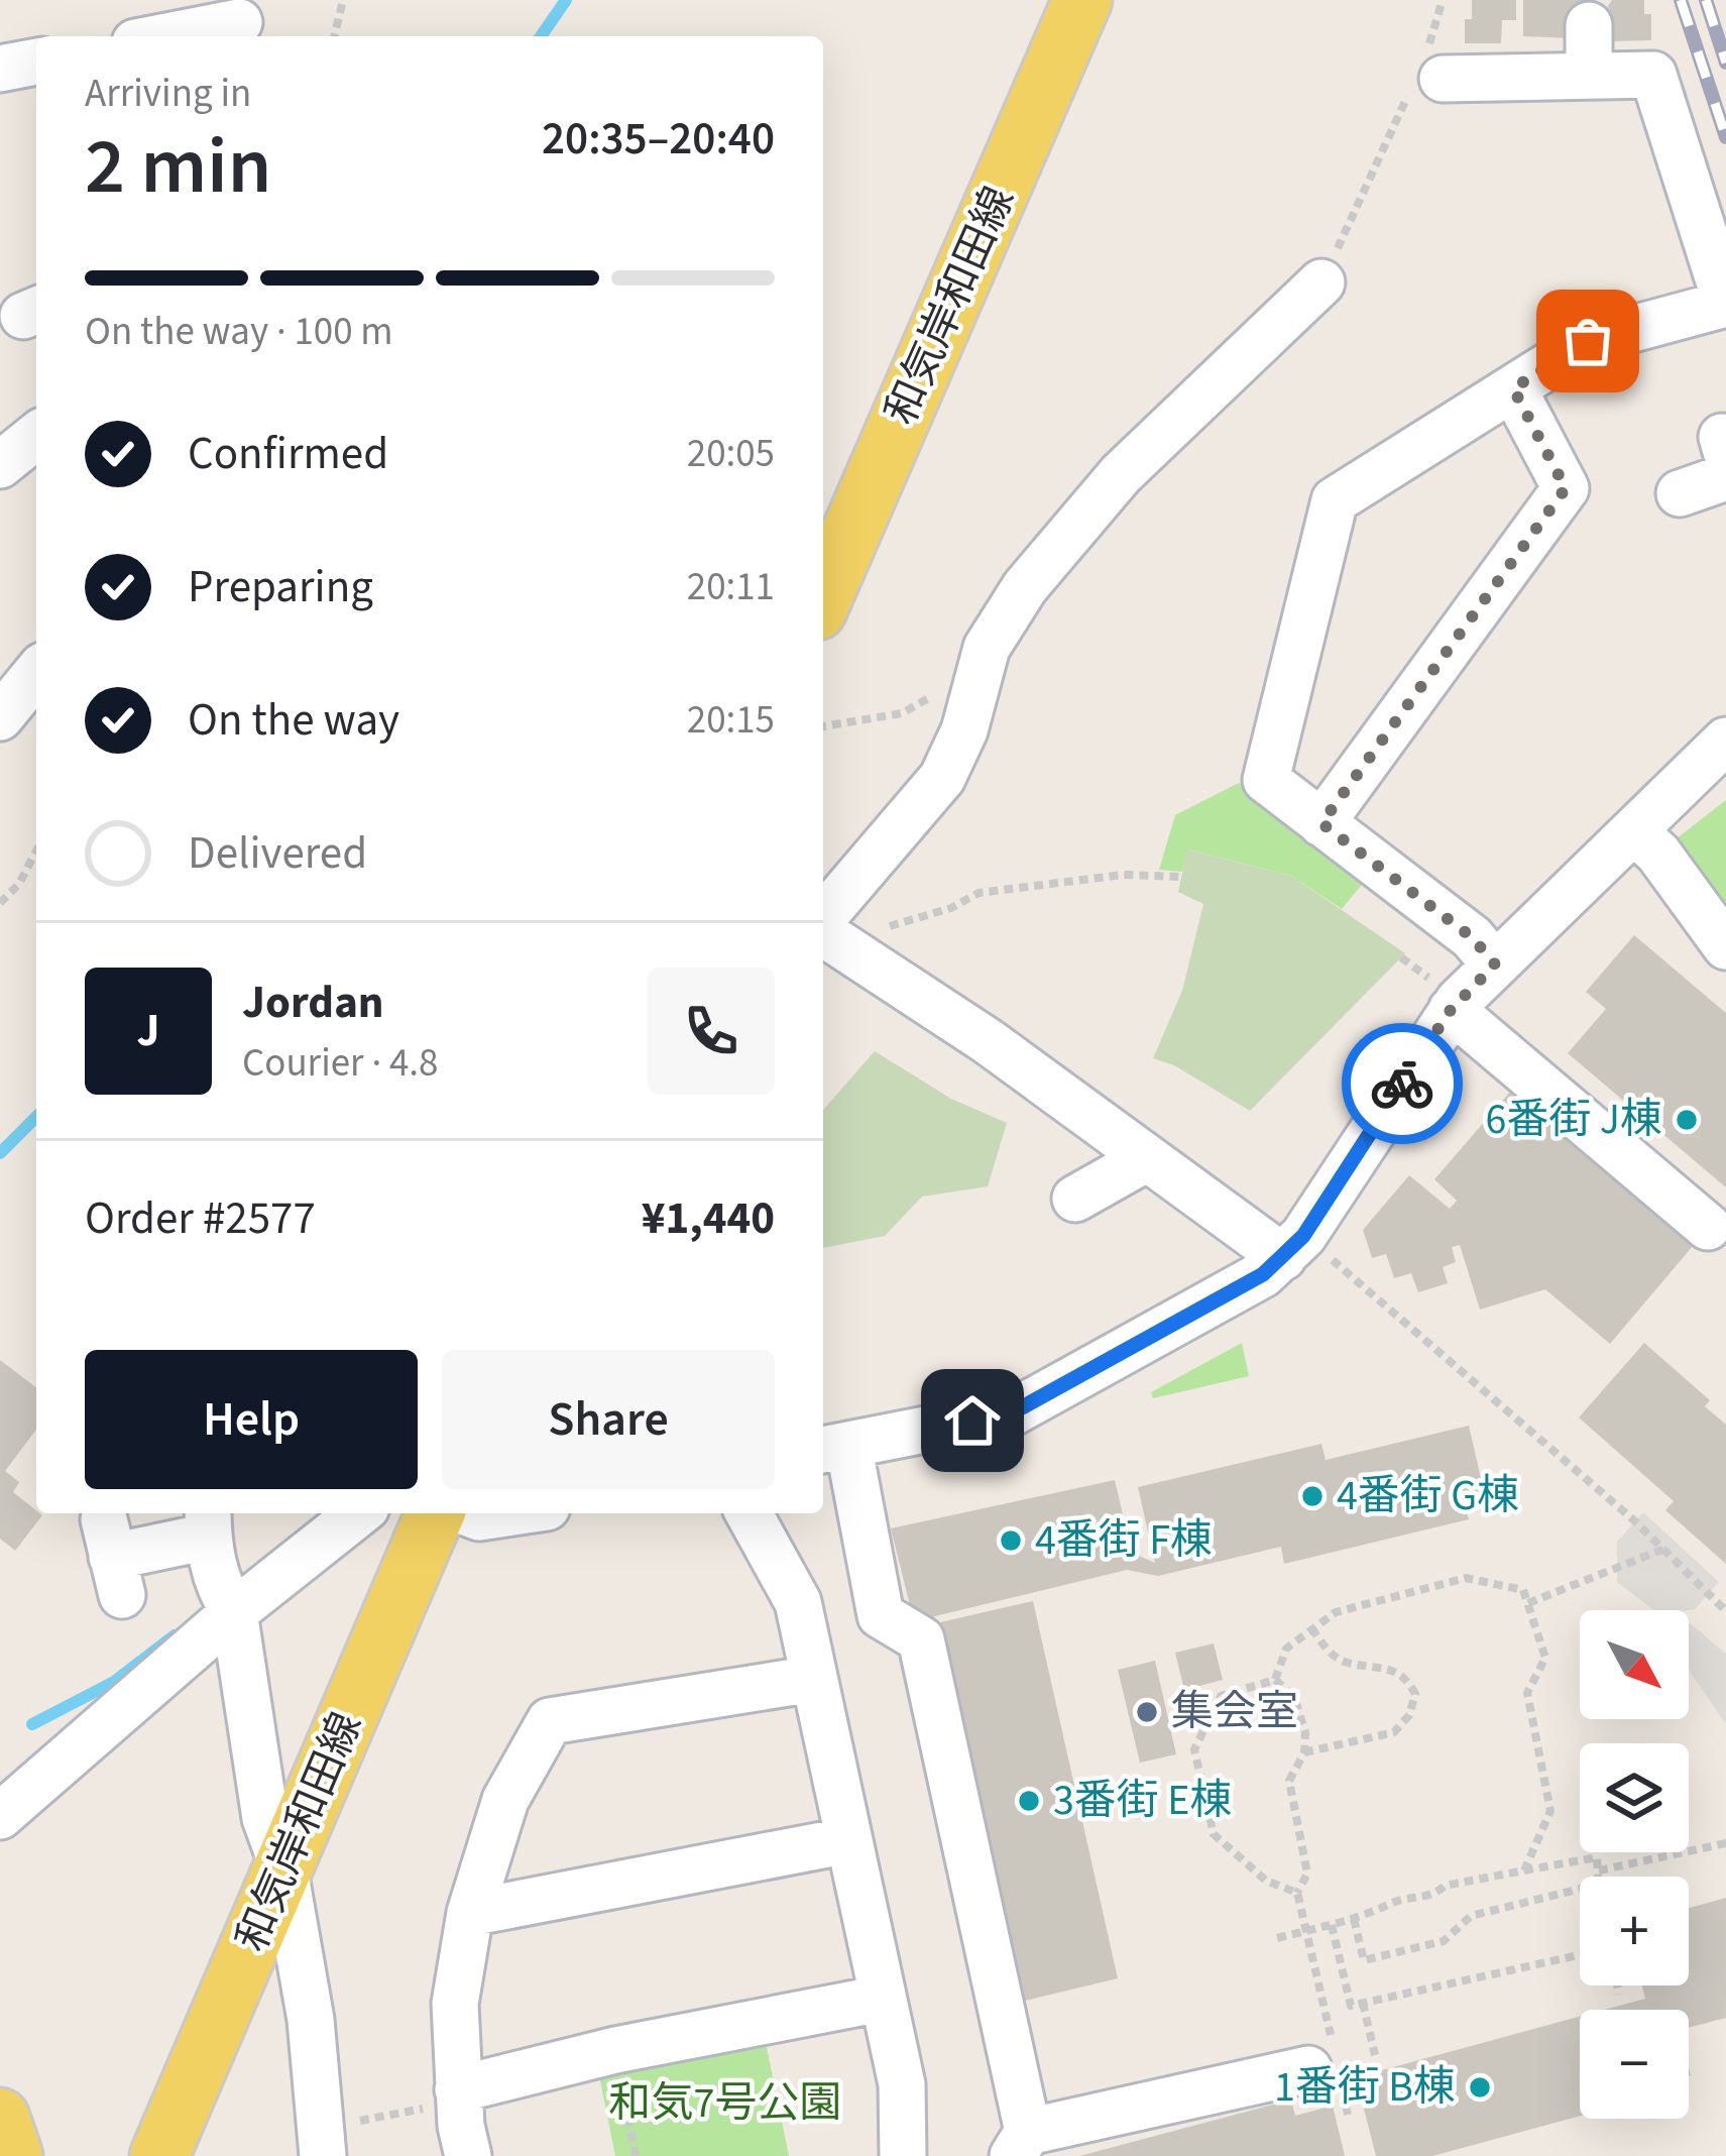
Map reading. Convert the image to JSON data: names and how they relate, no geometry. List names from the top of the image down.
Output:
{
  "streets": {
    "main road": ["和気岸和田線"]
  },
  "parks": ["和気7号公園"],
  "places": [
    "6番街 J棟",
    "4番街 G棟",
    "4番街 F棟",
    "集会室",
    "3番街 E棟",
    "1番街 B棟"
  ],
  "north": "bottom right",
  "page": {
    "heading": ["2 min", "Arriving in", "20:35–20:40"],
    "panel": [
      "Jordan",
      "Courier · 4.8",
      "Order #2577",
      "¥1,440"
    ],
    "bar": "On the way · 100 m",
    "list": [
      ["Confirmed", "20:05"],
      ["Preparing", "20:11"],
      ["On the way", "20:15"],
      "Delivered"
    ],
    "round": "J",
    "buttons": ["Help", "Share"],
    "map_buttons": ["+", "−"]
  }
}
